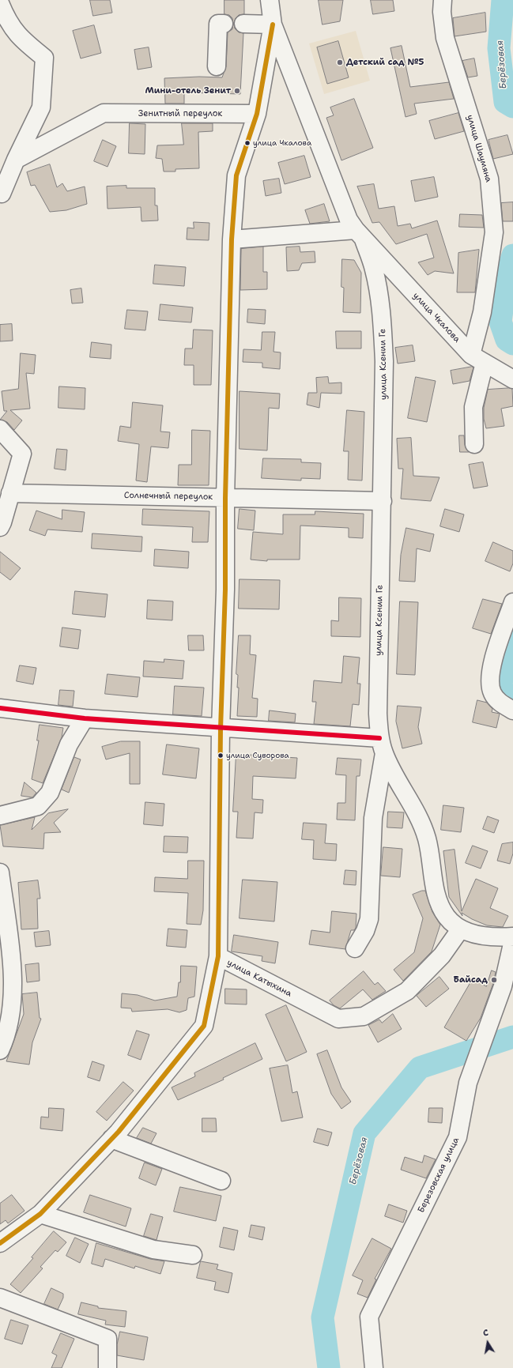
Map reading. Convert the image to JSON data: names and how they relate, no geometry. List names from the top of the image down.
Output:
{
  "streets": {
    "street": [
      "Зенитный переулок",
      "улица Шаумяна",
      "улица Чкалова",
      "улица Ксении Ге",
      "Солнечный переулок",
      "улица Катыхина",
      "Березовская улица"
    ]
  },
  "crossings": [
    ["улица Шаумяна", "улица Чкалова"],
    ["улица Чкалова", "улица Ксении Ге"],
    ["улица Ксении Ге", "Солнечный переулок"],
    ["улица Ксении Ге", "улица Катыхина"]
  ],
  "water": ["Берёзовая"],
  "places": [
    "Детский сад №5",
    "Мини-отель Зенит",
    "улица Чкалова",
    "улица Суворова",
    "Байсад"
  ],
  "north": "top"
}
